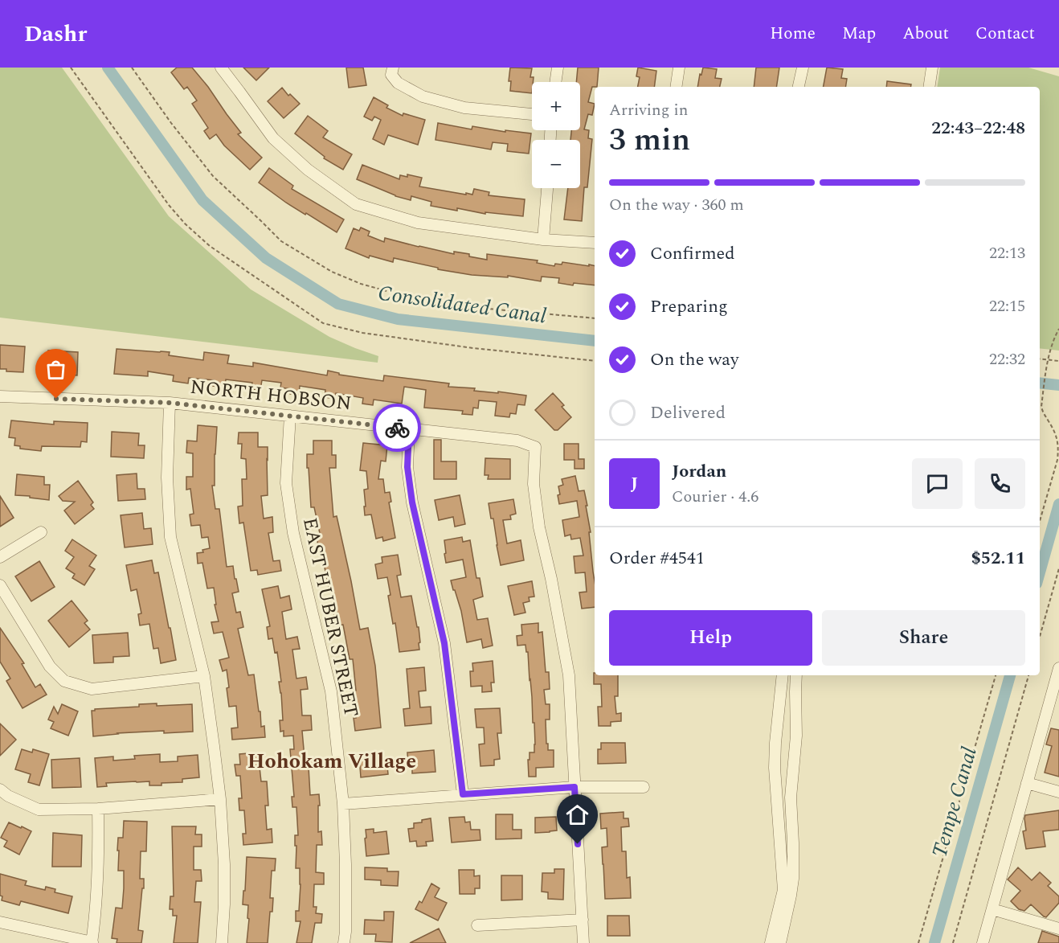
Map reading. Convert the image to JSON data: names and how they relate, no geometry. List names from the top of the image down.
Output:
{
  "streets": {
    "street": ["NORTH HOBSON", "EAST HUBER STREET"]
  },
  "crossings": [
    ["NORTH HOBSON", "EAST HUBER STREET"]
  ],
  "districts": ["Hohokam Village"],
  "water": ["Consolidated Canal", "Tempe Canal"],
  "page": {
    "header": "Dashr",
    "nav": [
      "Home",
      "Map",
      "About",
      "Contact"
    ],
    "map_buttons": ["+", "−"],
    "heading": ["3 min", "Arriving in", "22:43–22:48"],
    "panel": [
      "Jordan",
      "Courier · 4.6",
      "Order #4541",
      "$52.11"
    ],
    "bar": "On the way · 360 m",
    "list": [
      ["Confirmed", "22:13"],
      ["Preparing", "22:15"],
      ["On the way", "22:32"],
      "Delivered"
    ],
    "round": "J",
    "buttons": ["Help", "Share"]
  }
}
